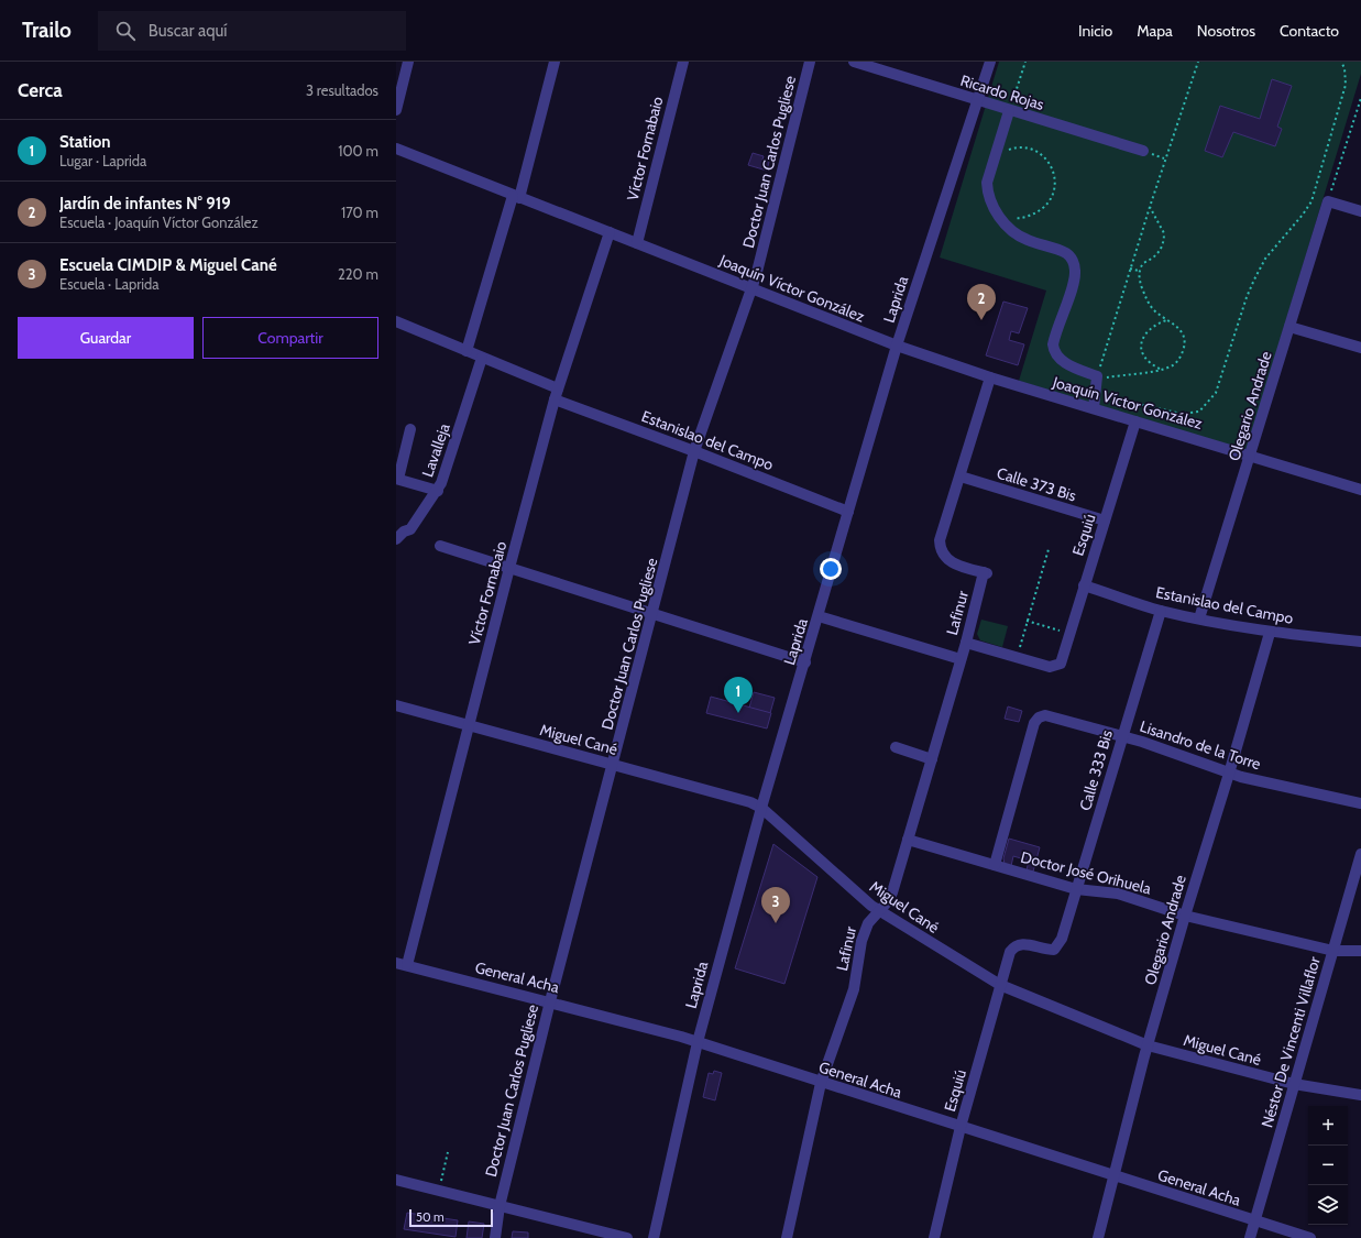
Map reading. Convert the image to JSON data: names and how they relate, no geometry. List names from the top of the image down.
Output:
{
  "streets": {
    "street": [
      "Ricardo Rojas",
      "Víctor Fornabaio",
      "Doctor Juan Carlos Pugliese",
      "Joaquín Víctor González",
      "Laprida",
      "Olegario Andrade",
      "Estanislao del Campo",
      "Lavalleja",
      "Calle 373 Bis",
      "Esquiú",
      "Lafinur",
      "Miguel Cané",
      "Lisandro de la Torre",
      "Calle 333 Bis",
      "Doctor José Orihuela",
      "General Acha",
      "Néstor De Vincenti Villaflor"
    ]
  },
  "crossings": [
    ["Ricardo Rojas", "Laprida"],
    ["Víctor Fornabaio", "Joaquín Víctor González"],
    ["Víctor Fornabaio", "Estanislao del Campo"],
    ["Víctor Fornabaio", "Miguel Cané"],
    ["Víctor Fornabaio", "General Acha"],
    ["Doctor Juan Carlos Pugliese", "Joaquín Víctor González"],
    ["Doctor Juan Carlos Pugliese", "Estanislao del Campo"],
    ["Doctor Juan Carlos Pugliese", "Miguel Cané"],
    ["Doctor Juan Carlos Pugliese", "General Acha"],
    ["Joaquín Víctor González", "Laprida"],
    ["Joaquín Víctor González", "Olegario Andrade"],
    ["Joaquín Víctor González", "Esquiú"],
    ["Laprida", "Estanislao del Campo"],
    ["Laprida", "Miguel Cané"],
    ["Laprida", "General Acha"],
    ["Olegario Andrade", "Estanislao del Campo"],
    ["Olegario Andrade", "Miguel Cané"],
    ["Olegario Andrade", "Lisandro de la Torre"],
    ["Olegario Andrade", "Doctor José Orihuela"],
    ["Olegario Andrade", "General Acha"],
    ["Estanislao del Campo", "Lavalleja"],
    ["Estanislao del Campo", "Esquiú"],
    ["Estanislao del Campo", "Calle 333 Bis"],
    ["Calle 373 Bis", "Esquiú"],
    ["Calle 373 Bis", "Lafinur"],
    ["Esquiú", "Miguel Cané"],
    ["Esquiú", "Calle 333 Bis"],
    ["Esquiú", "General Acha"],
    ["Lafinur", "Miguel Cané"],
    ["Lafinur", "Doctor José Orihuela"],
    ["Lafinur", "General Acha"],
    ["Miguel Cané", "Néstor De Vincenti Villaflor"],
    ["Lisandro de la Torre", "Calle 333 Bis"],
    ["Lisandro de la Torre", "Doctor José Orihuela"],
    ["Calle 333 Bis", "Doctor José Orihuela"],
    ["Doctor José Orihuela", "Néstor De Vincenti Villaflor"],
    ["General Acha", "Néstor De Vincenti Villaflor"]
  ],
  "scale_bar": "50 m",
  "page": {
    "header": "Trailo",
    "search": "Buscar aquí",
    "nav": [
      "Inicio",
      "Mapa",
      "Nosotros",
      "Contacto"
    ],
    "heading": ["Cerca", "3 resultados"],
    "list": [
      {
        "mark": "1",
        "name": "Station",
        "note": "Lugar · Laprida",
        "value": "100 m"
      },
      {
        "mark": "2",
        "name": "Jardín de infantes N° 919",
        "note": "Escuela · Joaquín Víctor González",
        "value": "170 m"
      },
      {
        "mark": "3",
        "name": "Escuela CIMDIP & Miguel Cané",
        "note": "Escuela · Laprida",
        "value": "220 m"
      }
    ],
    "pins": ["2", "1", "3"],
    "buttons": ["Guardar", "Compartir"],
    "map_buttons": ["+", "−"],
    "scale": "50 m"
  }
}
